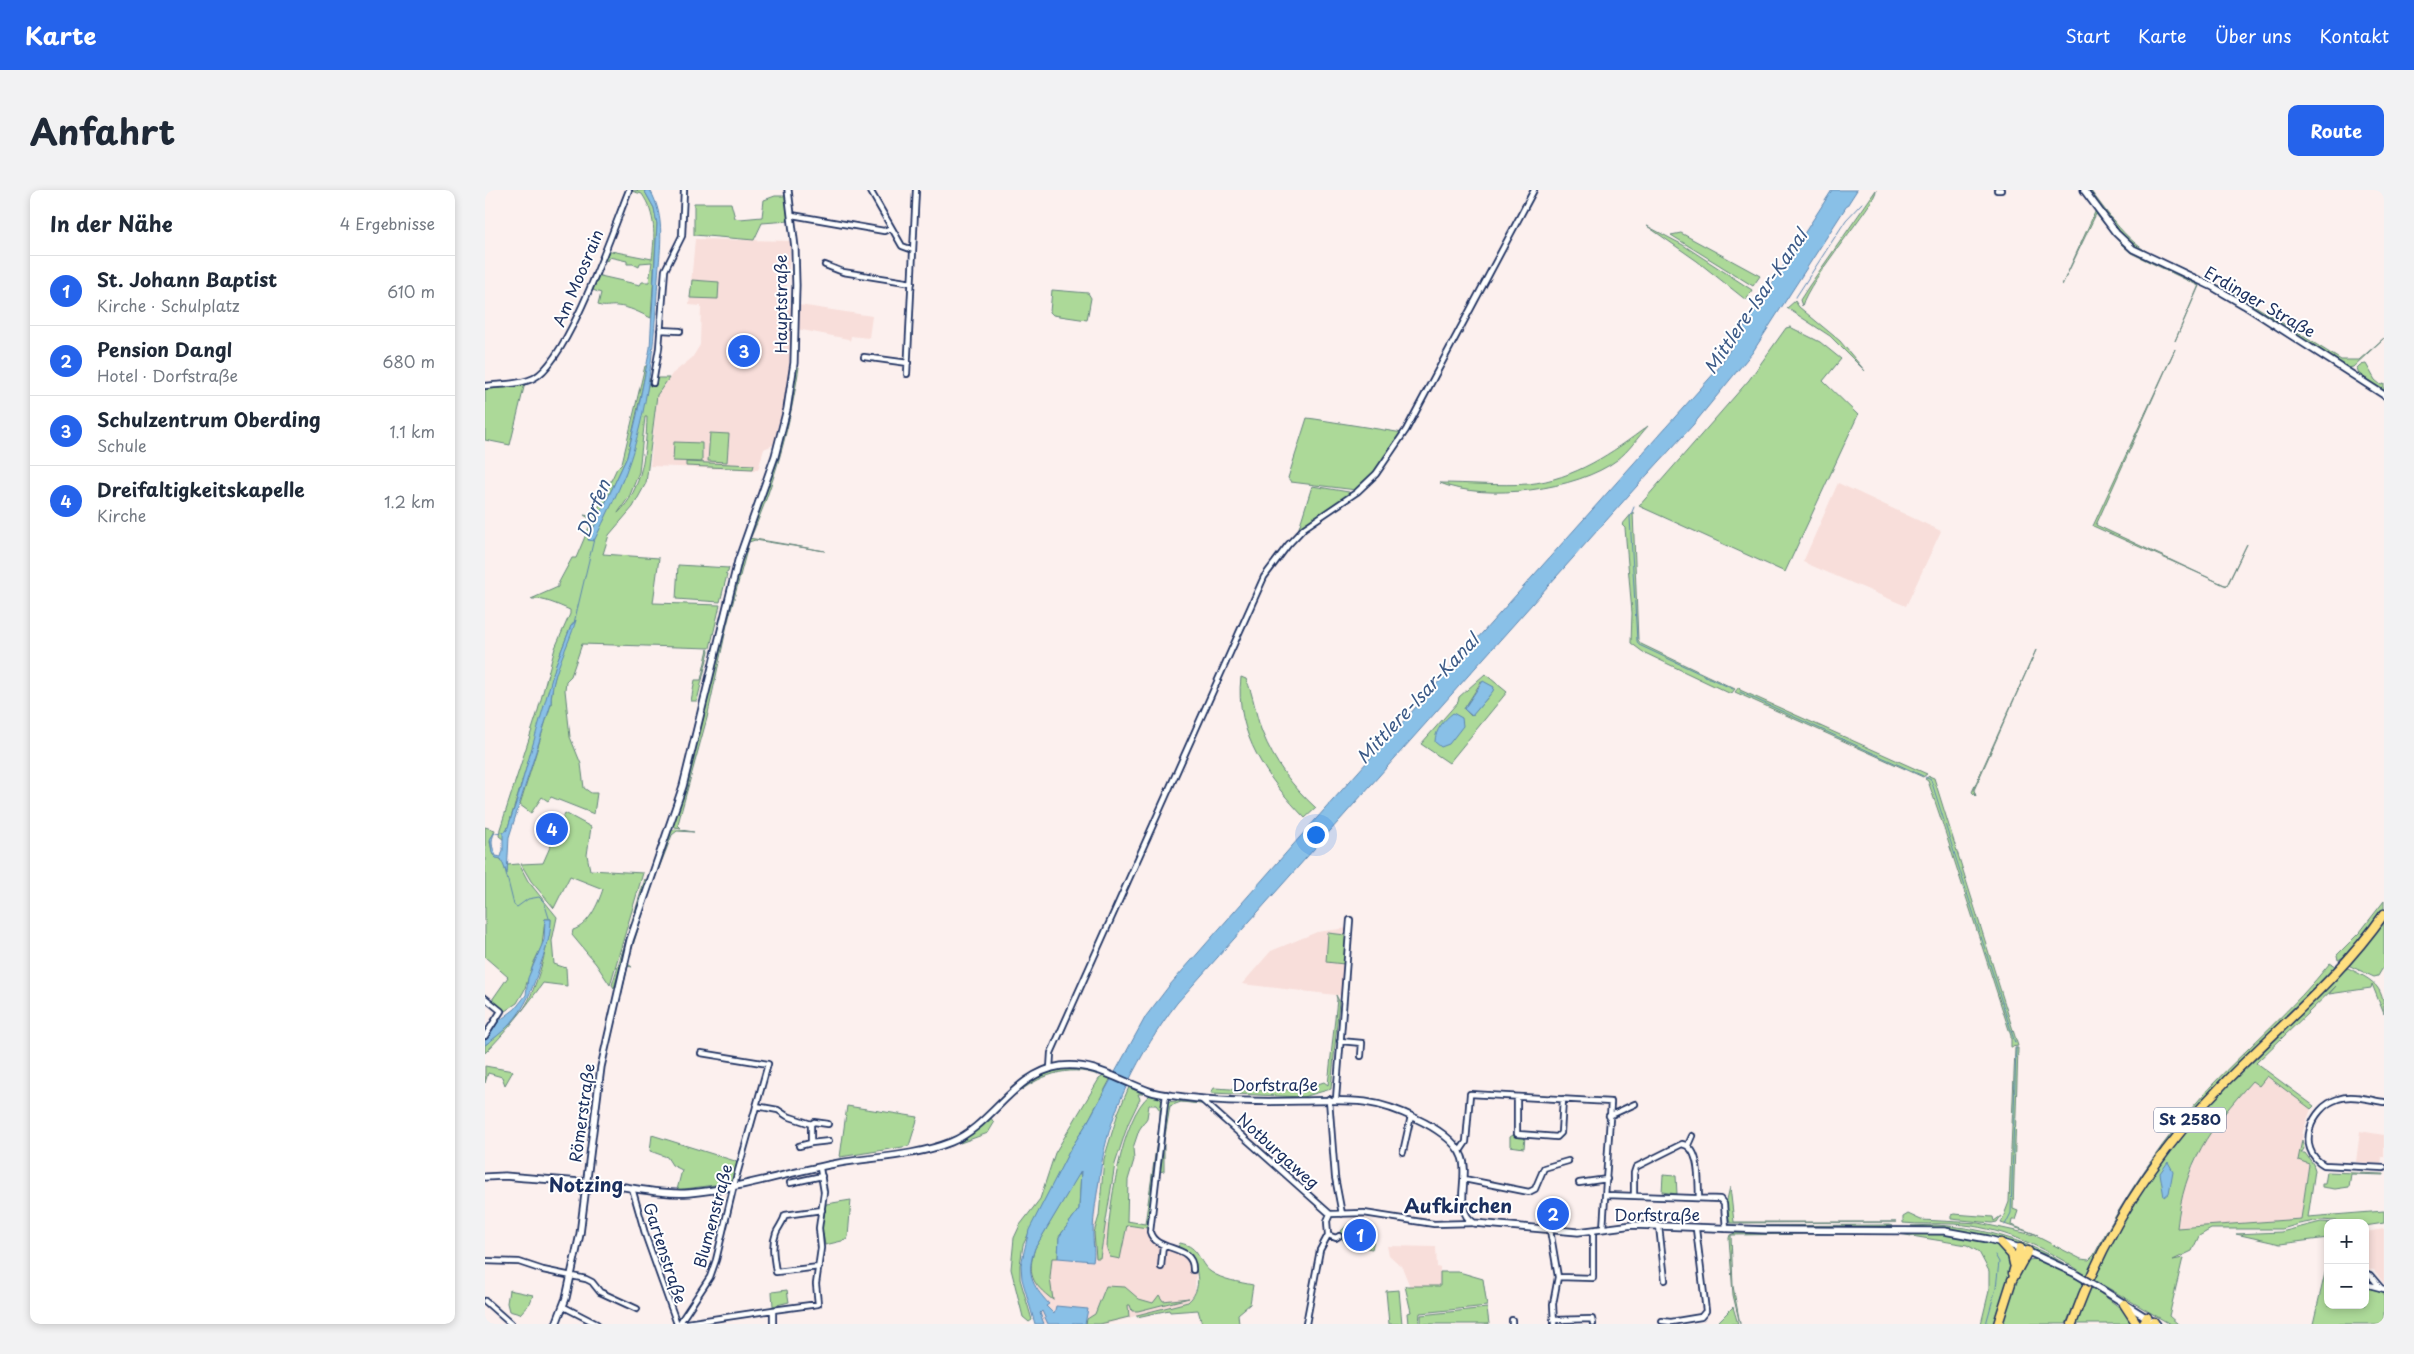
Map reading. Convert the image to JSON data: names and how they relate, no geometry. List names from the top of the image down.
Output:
{
  "streets": {
    "highway": ["St 2580"],
    "street": [
      "Am Moosrain",
      "Erdinger Straße",
      "Hauptstraße",
      "Dorfstraße",
      "Römerstraße",
      "Notburgaweg",
      "Blumenstraße",
      "Gartenstraße"
    ]
  },
  "crossings": [
    ["Hauptstraße", "Römerstraße"],
    ["Dorfstraße", "Notburgaweg"],
    ["Blumenstraße", "Gartenstraße"]
  ],
  "districts": ["Notzing", "Aufkirchen"],
  "water": ["Mittlere-Isar-Kanal", "Dorfen"],
  "page": {
    "header": "Karte",
    "nav": [
      "Start",
      "Karte",
      "Über uns",
      "Kontakt"
    ],
    "title": "Anfahrt",
    "buttons": "Route",
    "heading": ["In der Nähe", "4 Ergebnisse"],
    "list": [
      {
        "mark": "1",
        "name": "St. Johann Baptist",
        "note": "Kirche · Schulplatz",
        "value": "610 m"
      },
      {
        "mark": "2",
        "name": "Pension Dangl",
        "note": "Hotel · Dorfstraße",
        "value": "680 m"
      },
      {
        "mark": "3",
        "name": "Schulzentrum Oberding",
        "note": "Schule",
        "value": "1.1 km"
      },
      {
        "mark": "4",
        "name": "Dreifaltigkeitskapelle",
        "note": "Kirche",
        "value": "1.2 km"
      }
    ],
    "pins": [
      "3",
      "4",
      "2",
      "1"
    ],
    "map_buttons": ["+", "−"]
  }
}
